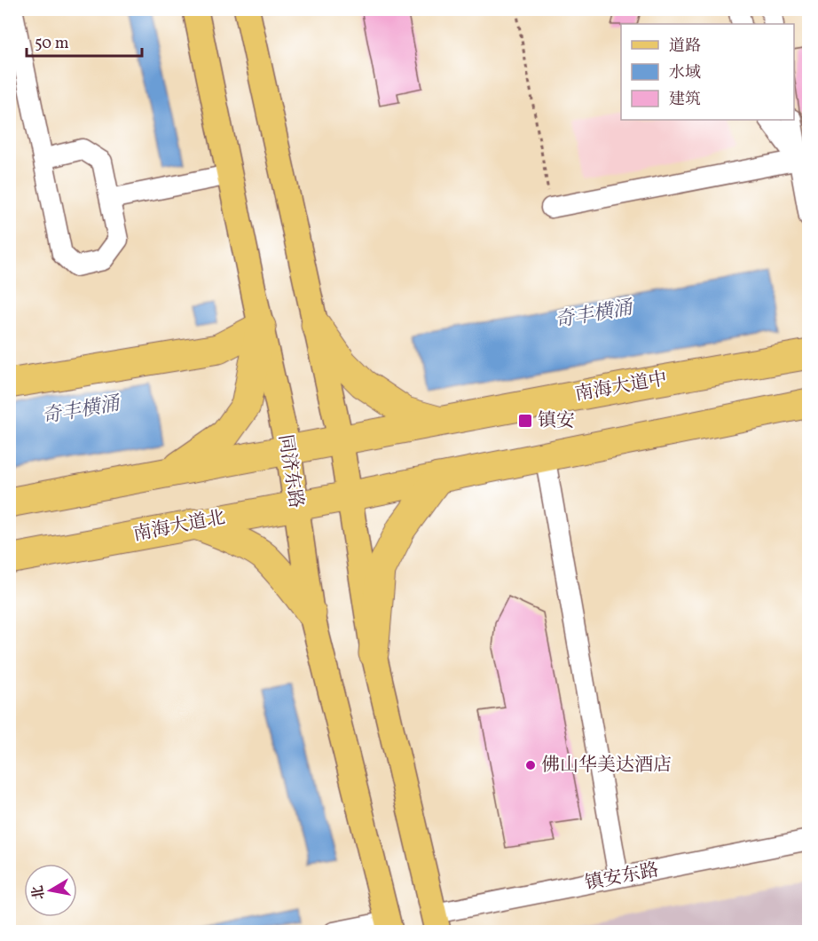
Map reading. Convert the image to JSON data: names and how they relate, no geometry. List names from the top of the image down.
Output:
{
  "streets": {
    "highway": ["南海大道中", "南海大道北"],
    "main road": ["同济东路"],
    "street": ["镇安东路"]
  },
  "crossings": [
    ["同济东路", "南海大道北"]
  ],
  "water": ["奇丰横涌"],
  "places": {
    "transit": ["镇安"],
    "other": ["佛山华美达酒店"]
  },
  "legend": ["道路", "水域", "建筑"],
  "scale_bar": "50 m",
  "north": "left"
}
